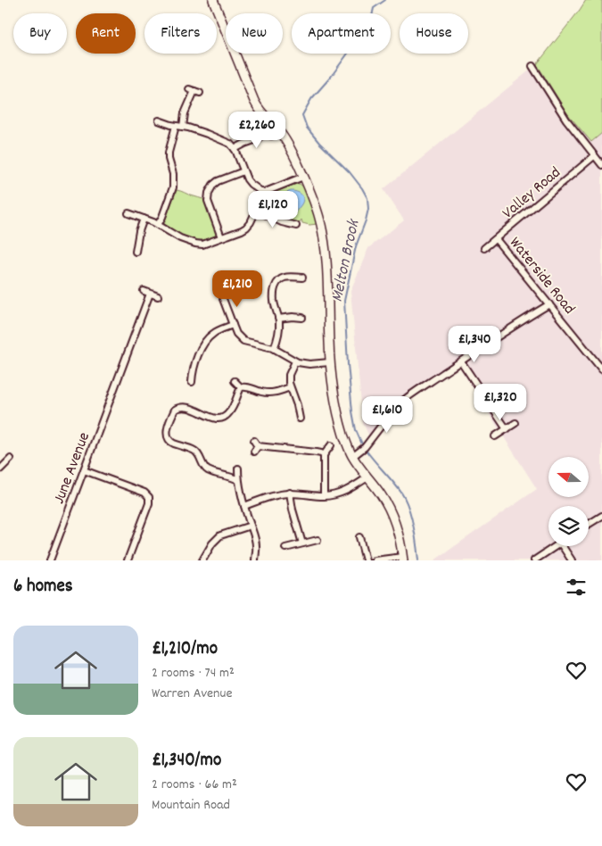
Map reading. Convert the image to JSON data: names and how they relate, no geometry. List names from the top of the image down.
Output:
{
  "streets": {
    "street": ["Valley Road", "Waterside Road", "June Avenue"]
  },
  "crossings": [
    ["Valley Road", "Waterside Road"]
  ],
  "water": ["Melton Brook"],
  "north": "left",
  "page": {
    "chip": [
      "Buy",
      "Rent",
      "Filters",
      "New",
      "Apartment",
      "House"
    ],
    "price": [
      "£2,260",
      "£1,120",
      "£1,210",
      "£1,340",
      "£1,320",
      "£1,610"
    ],
    "heading": "6 homes",
    "list": [
      {
        "name": "£1,210/mo",
        "note": "2 rooms · 74 m² · Warren Avenue"
      },
      {
        "name": "£1,340/mo",
        "note": "2 rooms · 66 m² · Mountain Road"
      }
    ]
  }
}
